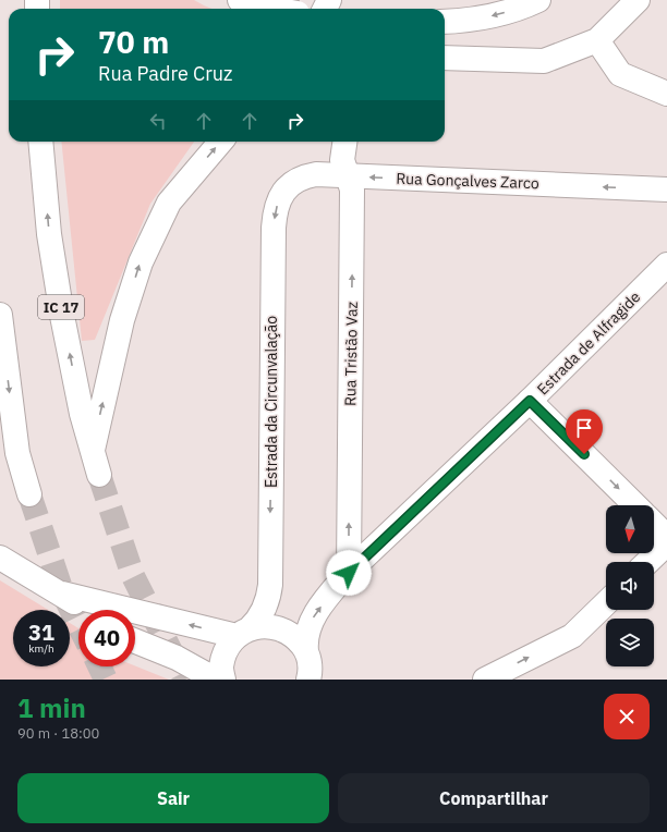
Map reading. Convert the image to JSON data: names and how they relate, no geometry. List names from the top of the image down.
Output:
{
  "streets": {
    "main road": [
      "Rua Gonçalves Zarco",
      "IC 17",
      "Estrada de Alfragide",
      "Rua Tristão Vaz",
      "Estrada da Circunvalação"
    ]
  },
  "crossings": [
    ["Rua Gonçalves Zarco", "Rua Tristão Vaz"],
    ["Rua Gonçalves Zarco", "Estrada da Circunvalação"],
    ["Estrada de Alfragide", "Rua Tristão Vaz"]
  ],
  "one_way": ["Rua Tristão Vaz"],
  "north": "bottom",
  "page": {
    "turn": ["70 m", "Rua Padre Cruz"],
    "speed": "31 km/h",
    "limit": "40",
    "heading": ["1 min", "90 m · 18:00"],
    "buttons": ["Sair", "Compartilhar"]
  }
}
